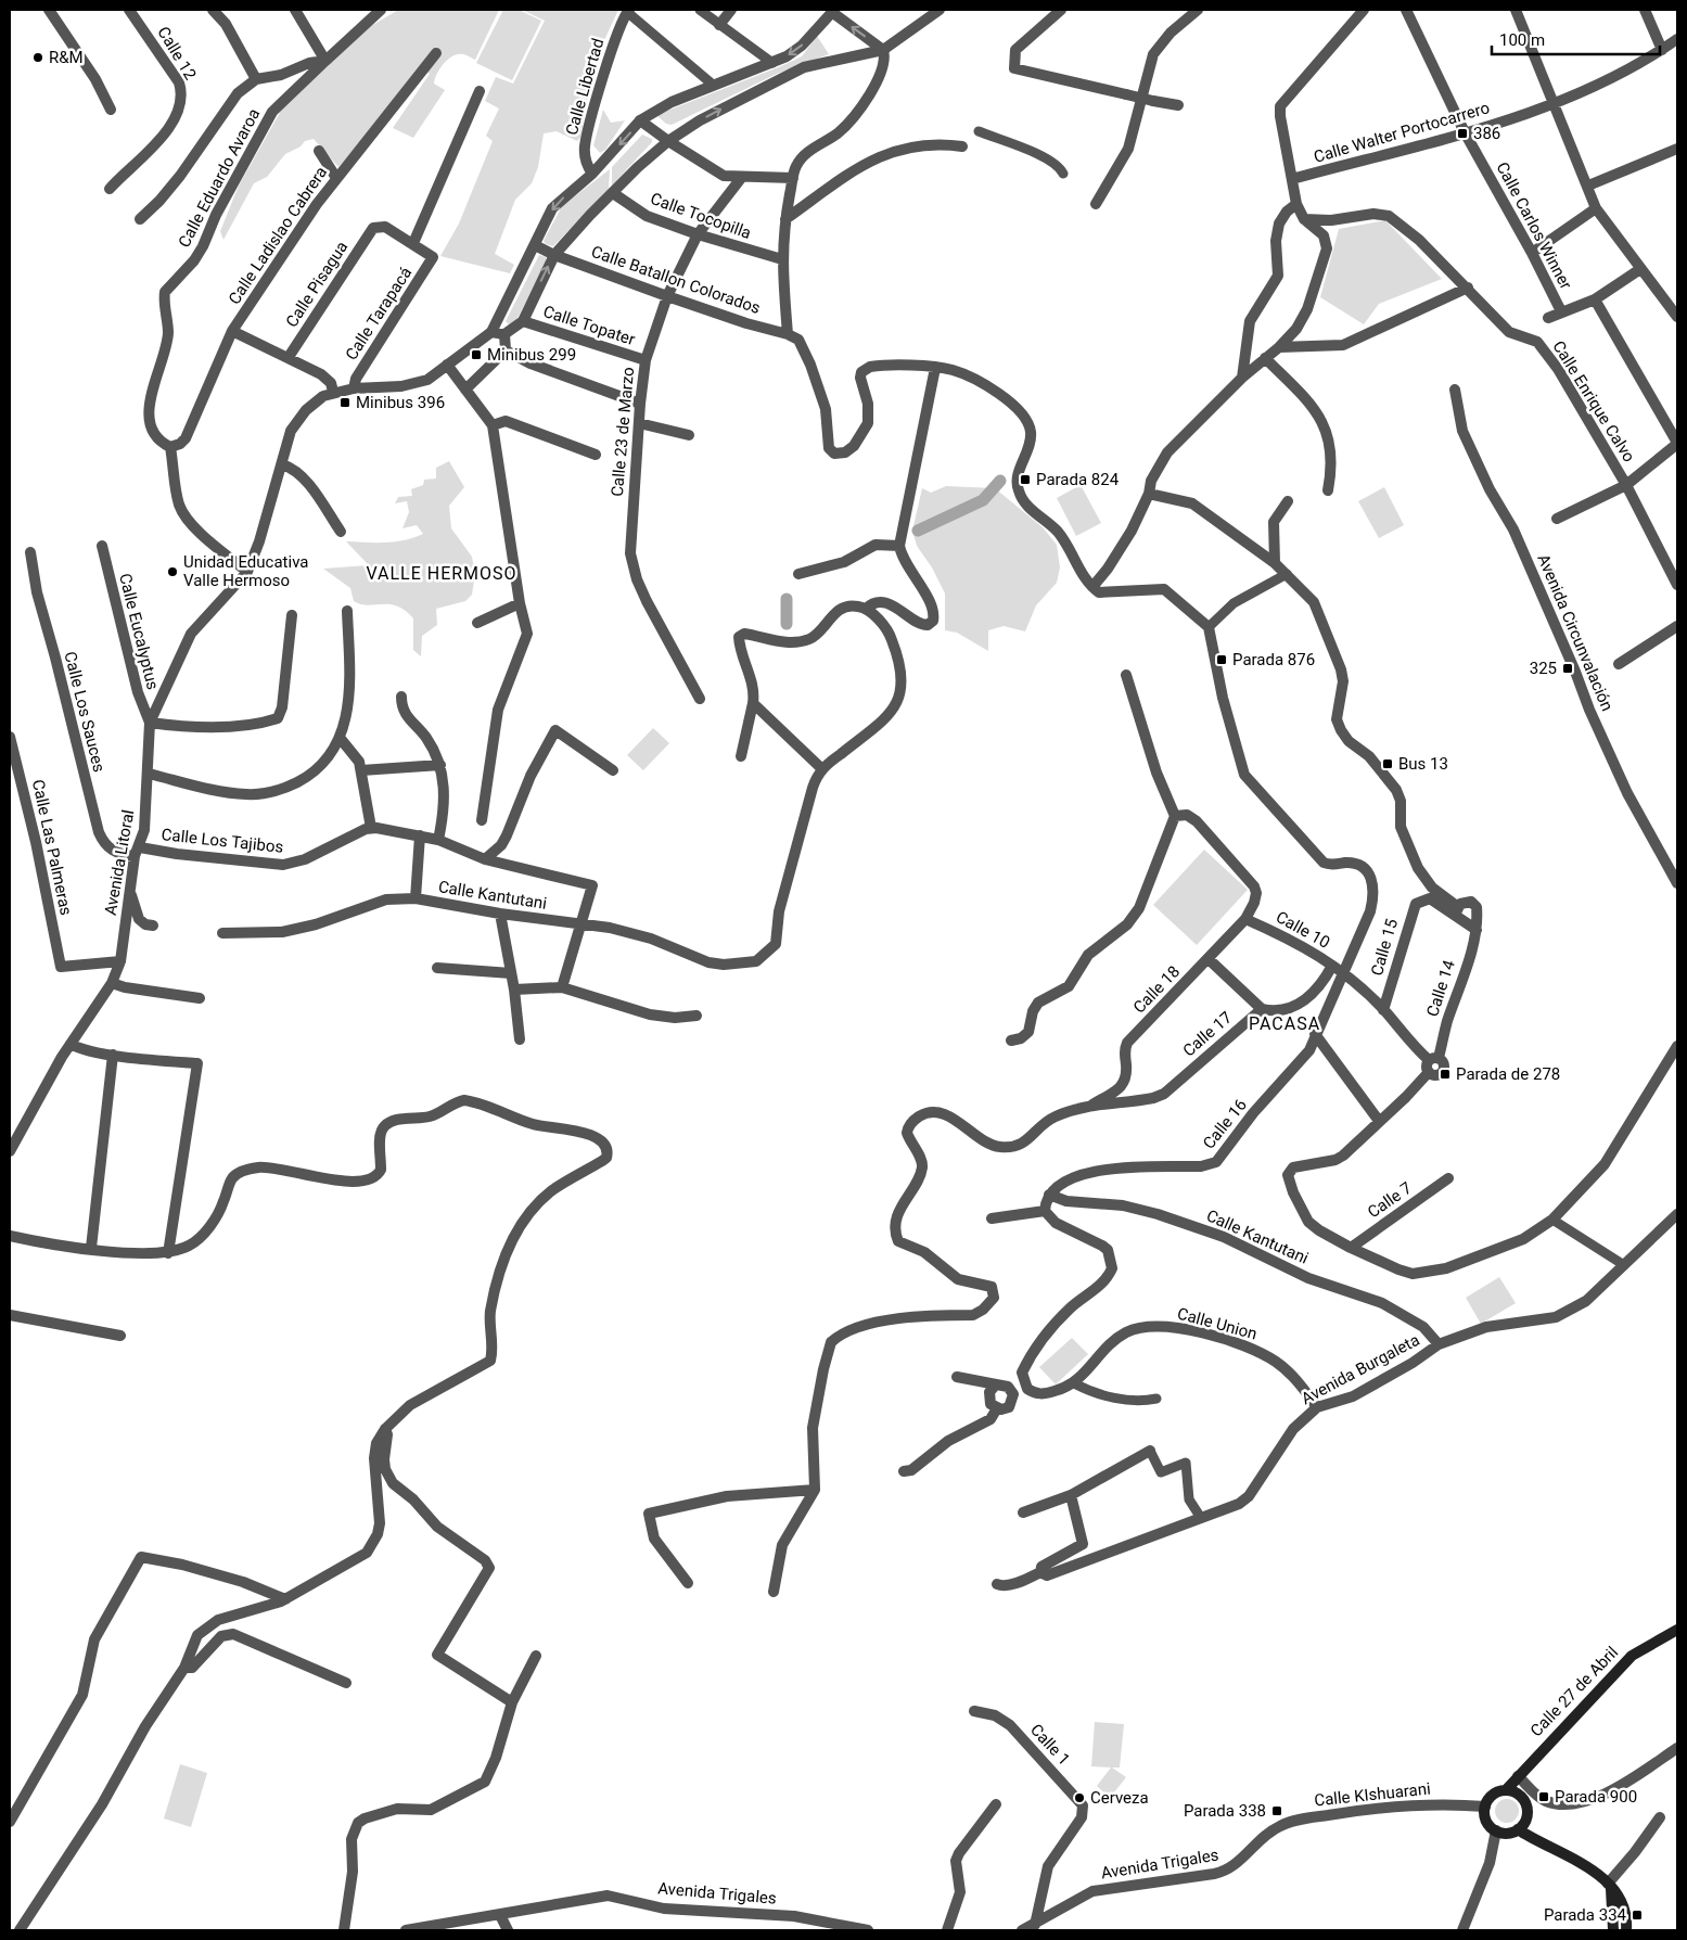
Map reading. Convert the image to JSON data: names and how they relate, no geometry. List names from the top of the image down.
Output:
{
  "streets": {
    "main road": ["Calle 27 de Abril"],
    "street": [
      "Calle 12",
      "Calle Libertad",
      "Calle Walter Portocarrero",
      "Calle Eduardo Avaroa",
      "Calle Tocopilla",
      "Calle Carlos Winner",
      "Calle Ladislao Cabrera",
      "Calle Batallon Colorados",
      "Calle Pisagua",
      "Calle Tarapacá",
      "Calle Topater",
      "Calle Enrique Calvo",
      "Calle 23 de Marzo",
      "Calle Eucalyptus",
      "Avenida Circunvalación",
      "Calle Los Sauces",
      "Calle Los Tajibos",
      "Calle Las Palmeras",
      "Avenida Litoral",
      "Calle Kantutani",
      "Calle 10",
      "Calle 15",
      "Calle 14",
      "Calle 18",
      "Calle 17",
      "Calle 16",
      "Calle 7",
      "Calle Union",
      "Avenida Burgaleta",
      "Calle 1",
      "Calle KIshuarani",
      "Avenida Trigales"
    ]
  },
  "crossings": [
    ["Calle Walter Portocarrero", "Calle Carlos Winner"],
    ["Calle Eduardo Avaroa", "Calle Ladislao Cabrera"],
    ["Calle Tocopilla", "Calle 23 de Marzo"],
    ["Calle Batallon Colorados", "Calle 23 de Marzo"],
    ["Calle Pisagua", "Calle Tarapacá"],
    ["Calle Tarapacá", "Avenida Litoral"],
    ["Calle Topater", "Calle 23 de Marzo"],
    ["Calle Eucalyptus", "Avenida Litoral"],
    ["Calle Los Sauces", "Calle Los Tajibos"],
    ["Calle Los Sauces", "Avenida Litoral"],
    ["Calle Los Tajibos", "Avenida Litoral"],
    ["Calle Las Palmeras", "Avenida Litoral"],
    ["Calle Kantutani", "Calle 16"],
    ["Calle Kantutani", "Avenida Burgaleta"],
    ["Calle 10", "Calle 15"],
    ["Calle 10", "Calle 14"],
    ["Calle 10", "Calle 18"],
    ["Calle 10", "Calle 16"],
    ["Calle 18", "Calle 17"],
    ["Calle Union", "Avenida Burgaleta"],
    ["Calle 27 de Abril", "Calle KIshuarani"],
    ["Calle 1", "Avenida Trigales"],
    ["Calle KIshuarani", "Avenida Trigales"]
  ],
  "districts": ["VALLE HERMOSO", "PACASA"],
  "places": {
    "other": ["R&M", "Unidad Educativa Valle Hermoso", "Cerveza"],
    "transit": [
      "386",
      "Minibus 299",
      "Minibus 396",
      "Parada 824",
      "Parada 876",
      "325",
      "Bus 13",
      "Parada de 278",
      "Parada 900",
      "Parada 338",
      "Parada 334"
    ]
  },
  "scale_bar": "100 m"
}
